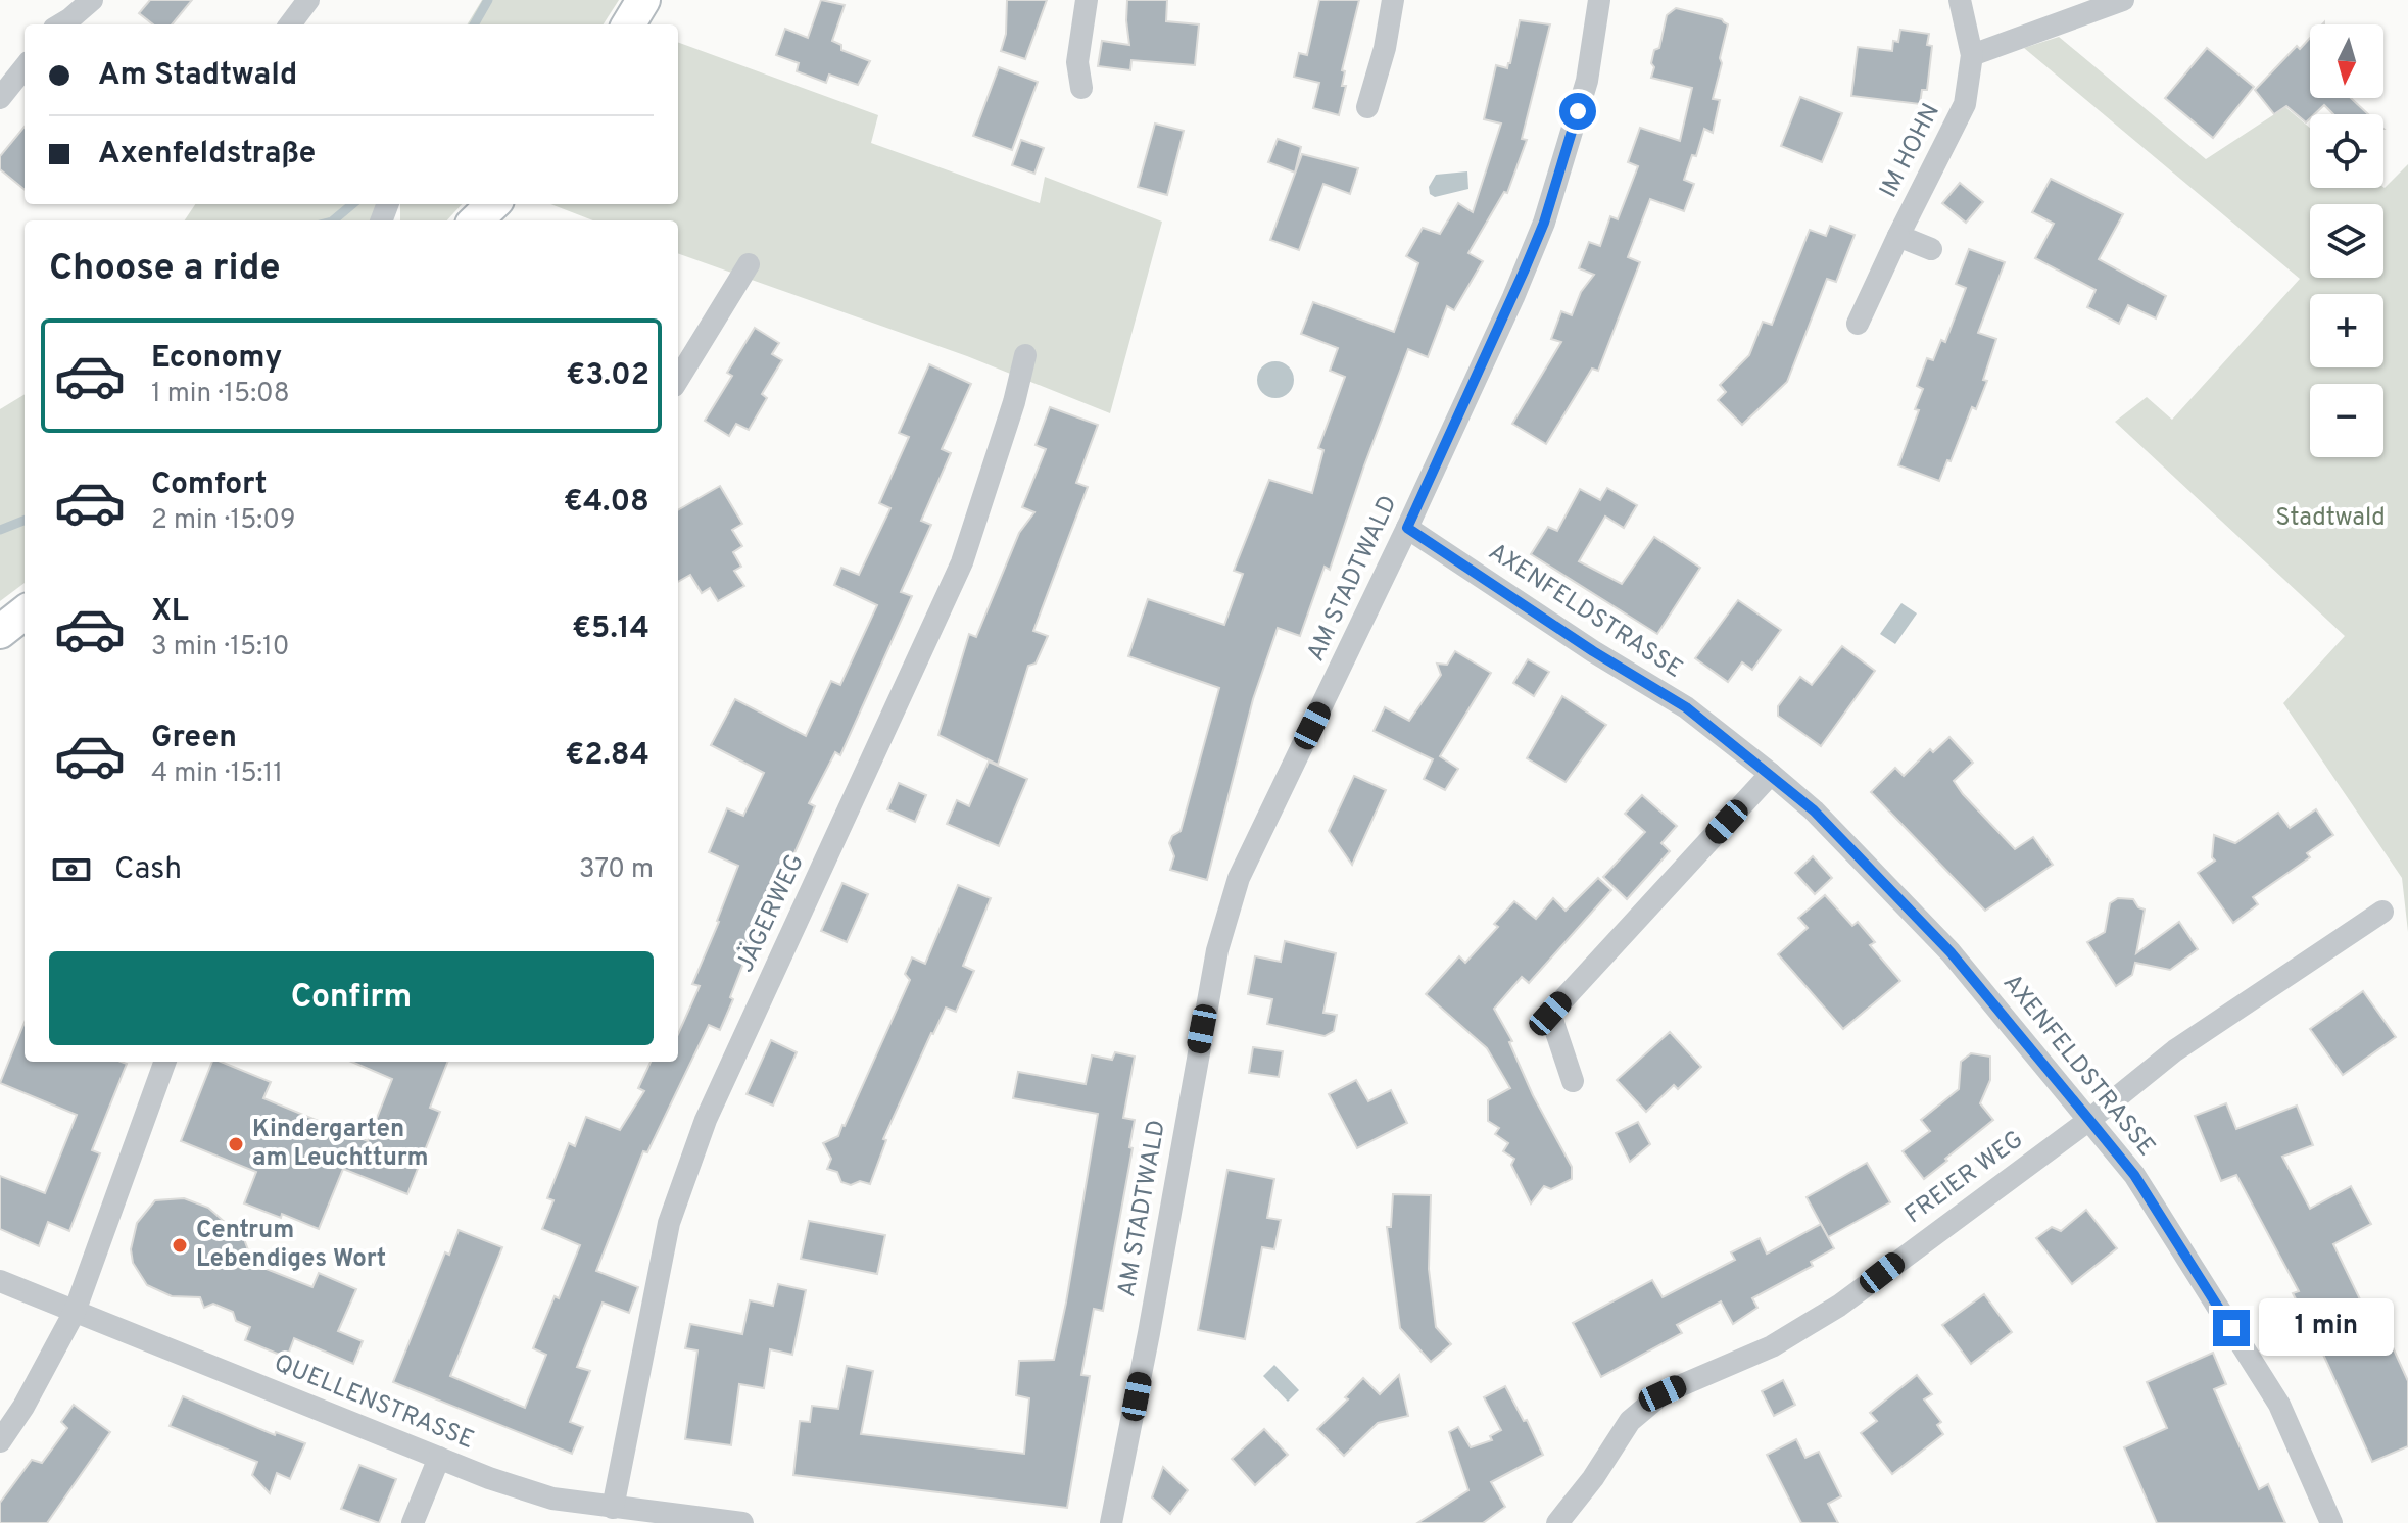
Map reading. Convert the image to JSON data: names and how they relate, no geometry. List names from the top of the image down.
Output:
{
  "streets": {
    "street": [
      "IM HOHN",
      "AM STADTWALD",
      "AXENFELDSTRASSE",
      "JÄGERWEG",
      "FREIER WEG",
      "QUELLENSTRASSE"
    ]
  },
  "crossings": [
    ["AM STADTWALD", "AXENFELDSTRASSE"],
    ["AXENFELDSTRASSE", "FREIER WEG"],
    ["JÄGERWEG", "QUELLENSTRASSE"]
  ],
  "parks": ["Stadtwald"],
  "places": ["Kindergarten am Leuchtturm", "Centrum Lebendiges Wort"],
  "north": "bottom",
  "page": {
    "map_buttons": ["+", "−"],
    "banner": ["Am Stadtwald", "Axenfeldstraße"],
    "heading": "Choose a ride",
    "list": [
      {
        "name": "Economy",
        "note": "1 min · 15:08",
        "value": "€3.02"
      },
      {
        "name": "Comfort",
        "note": "2 min · 15:09",
        "value": "€4.08"
      },
      {
        "name": "XL",
        "note": "3 min · 15:10",
        "value": "€5.14"
      },
      {
        "name": "Green",
        "note": "4 min · 15:11",
        "value": "€2.84"
      }
    ],
    "pay": ["Cash", "370 m"],
    "buttons": "Confirm",
    "bubble": "1 min"
  }
}
